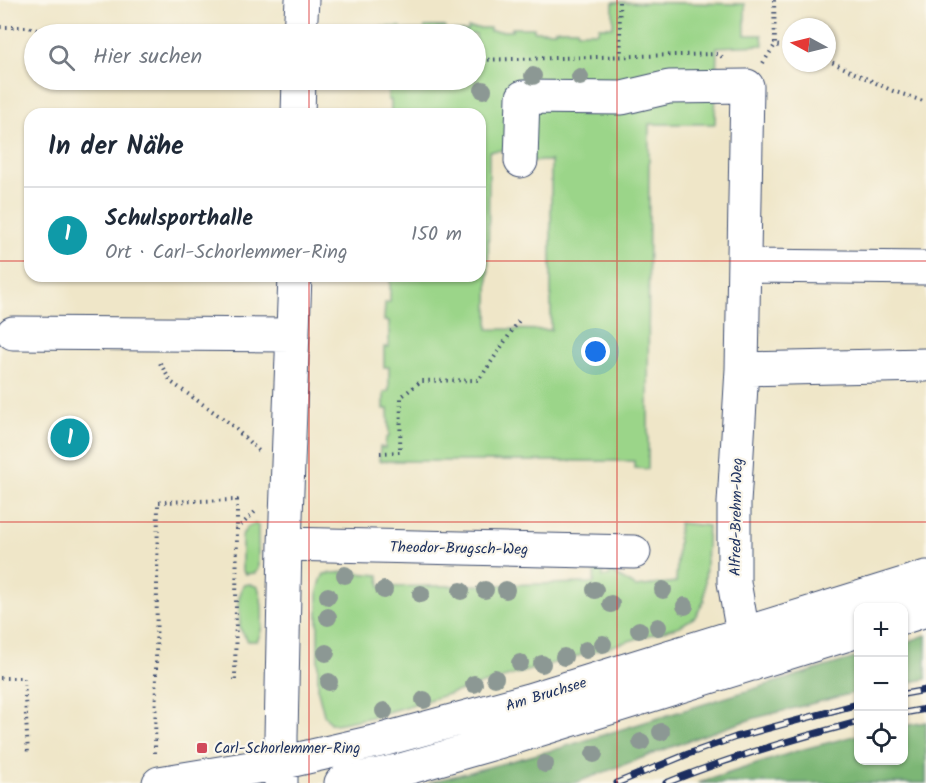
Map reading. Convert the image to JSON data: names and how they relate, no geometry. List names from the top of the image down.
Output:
{
  "streets": {
    "street": ["Alfred-Brehm-Weg", "Theodor-Brugsch-Weg", "Am Bruchsee"]
  },
  "crossings": [
    ["Alfred-Brehm-Weg", "Am Bruchsee"]
  ],
  "places": {
    "transit": ["Carl-Schorlemmer-Ring"]
  },
  "north": "left",
  "page": {
    "search": "Hier suchen",
    "heading": "In der Nähe",
    "list": [
      {
        "mark": "1",
        "name": "Schulsporthalle",
        "note": "Ort · Carl-Schorlemmer-Ring",
        "value": "150 m"
      }
    ],
    "pins": "1",
    "map_buttons": ["+", "−"]
  }
}
